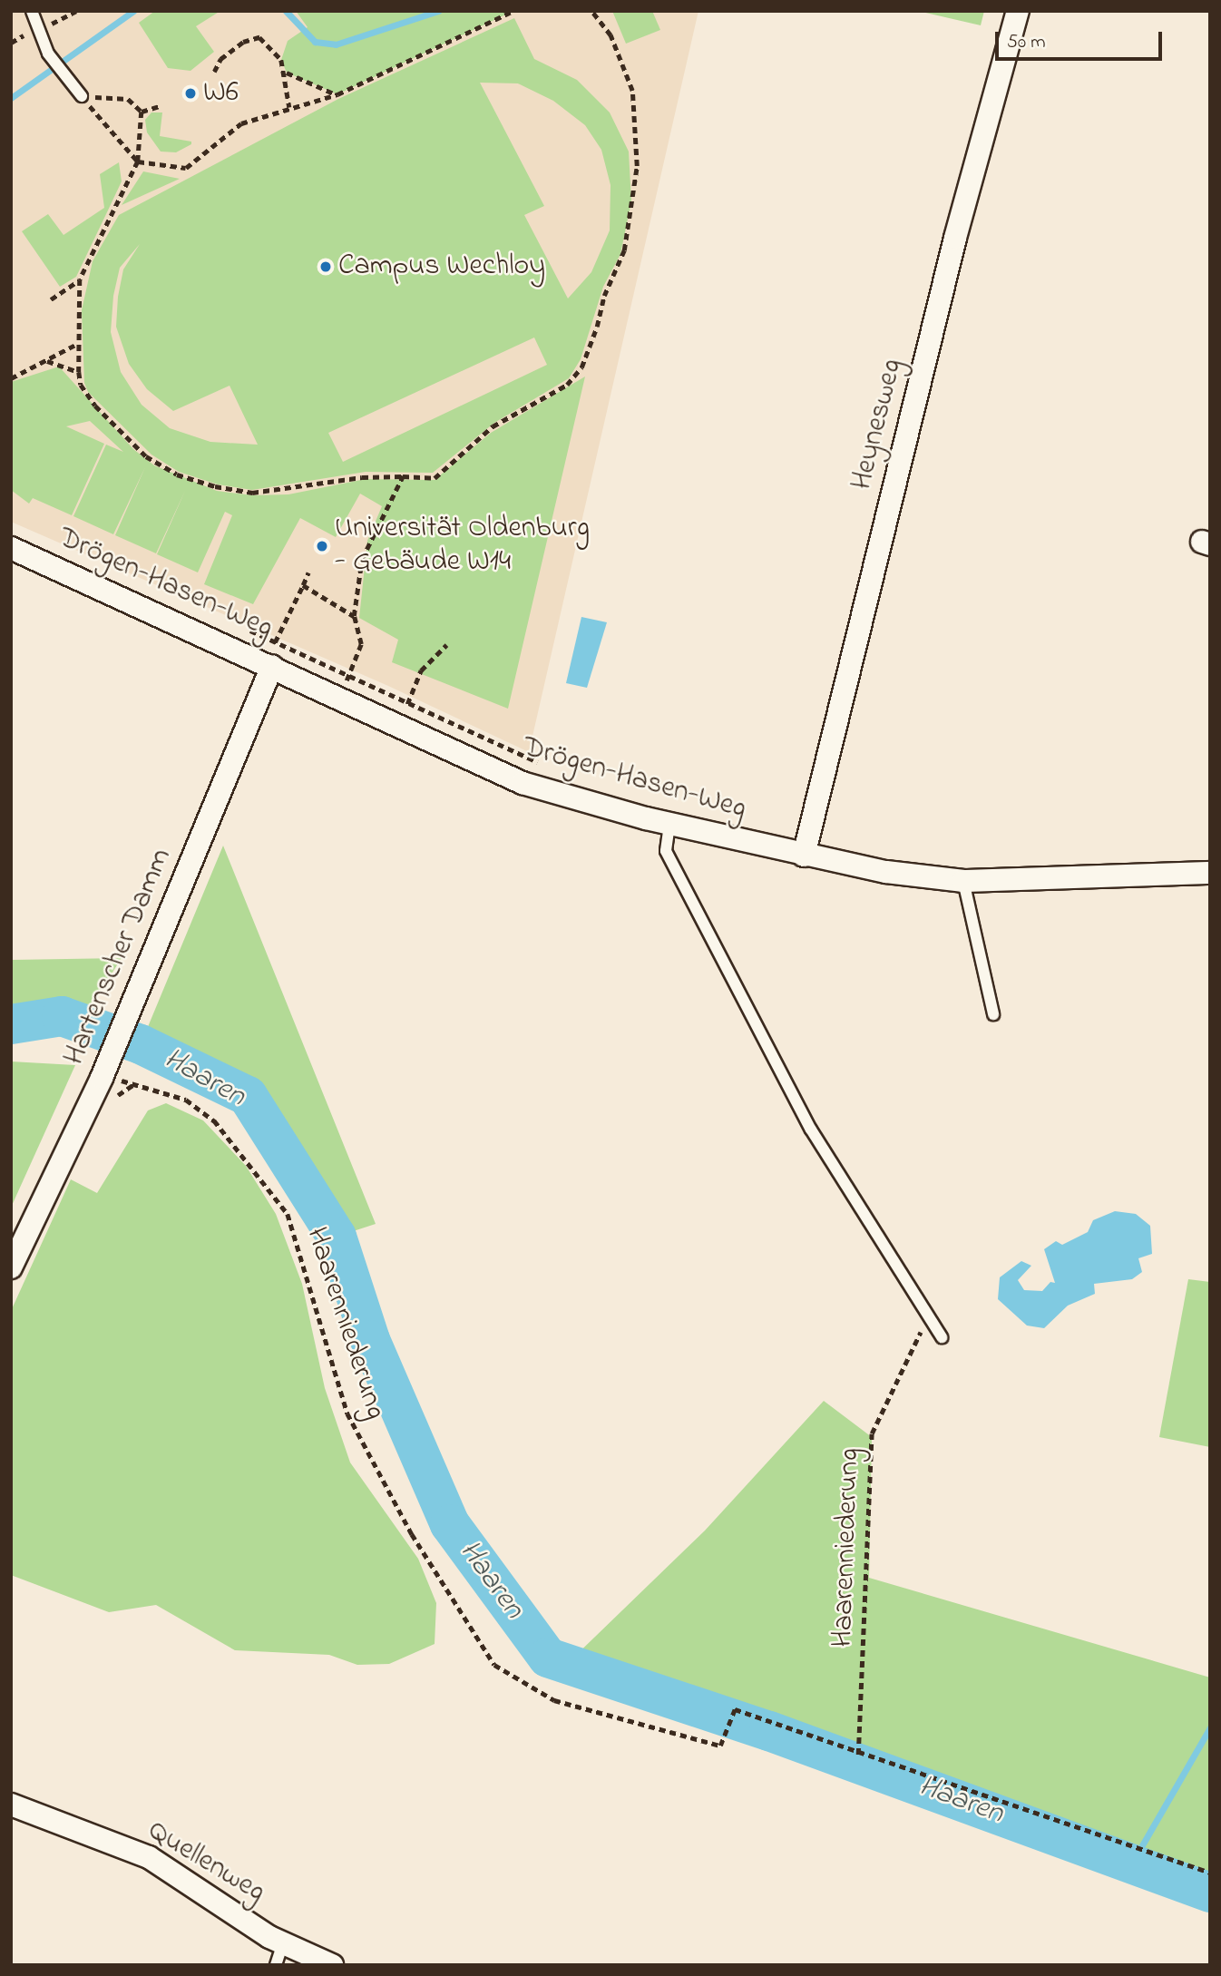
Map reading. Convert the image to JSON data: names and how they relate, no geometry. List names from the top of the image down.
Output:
{
  "streets": {
    "street": [
      "Heynesweg",
      "Drögen-Hasen-Weg",
      "Hartenscher Damm",
      "Quellenweg"
    ],
    "path": ["Haarenniederung"]
  },
  "crossings": [
    ["Heynesweg", "Drögen-Hasen-Weg"],
    ["Drögen-Hasen-Weg", "Hartenscher Damm"],
    ["Hartenscher Damm", "Haarenniederung"]
  ],
  "water": ["Haaren"],
  "places": ["W6", "Campus Wechloy", "Universität Oldenburg - Gebäude W14"],
  "scale_bar": "50 m"
}
